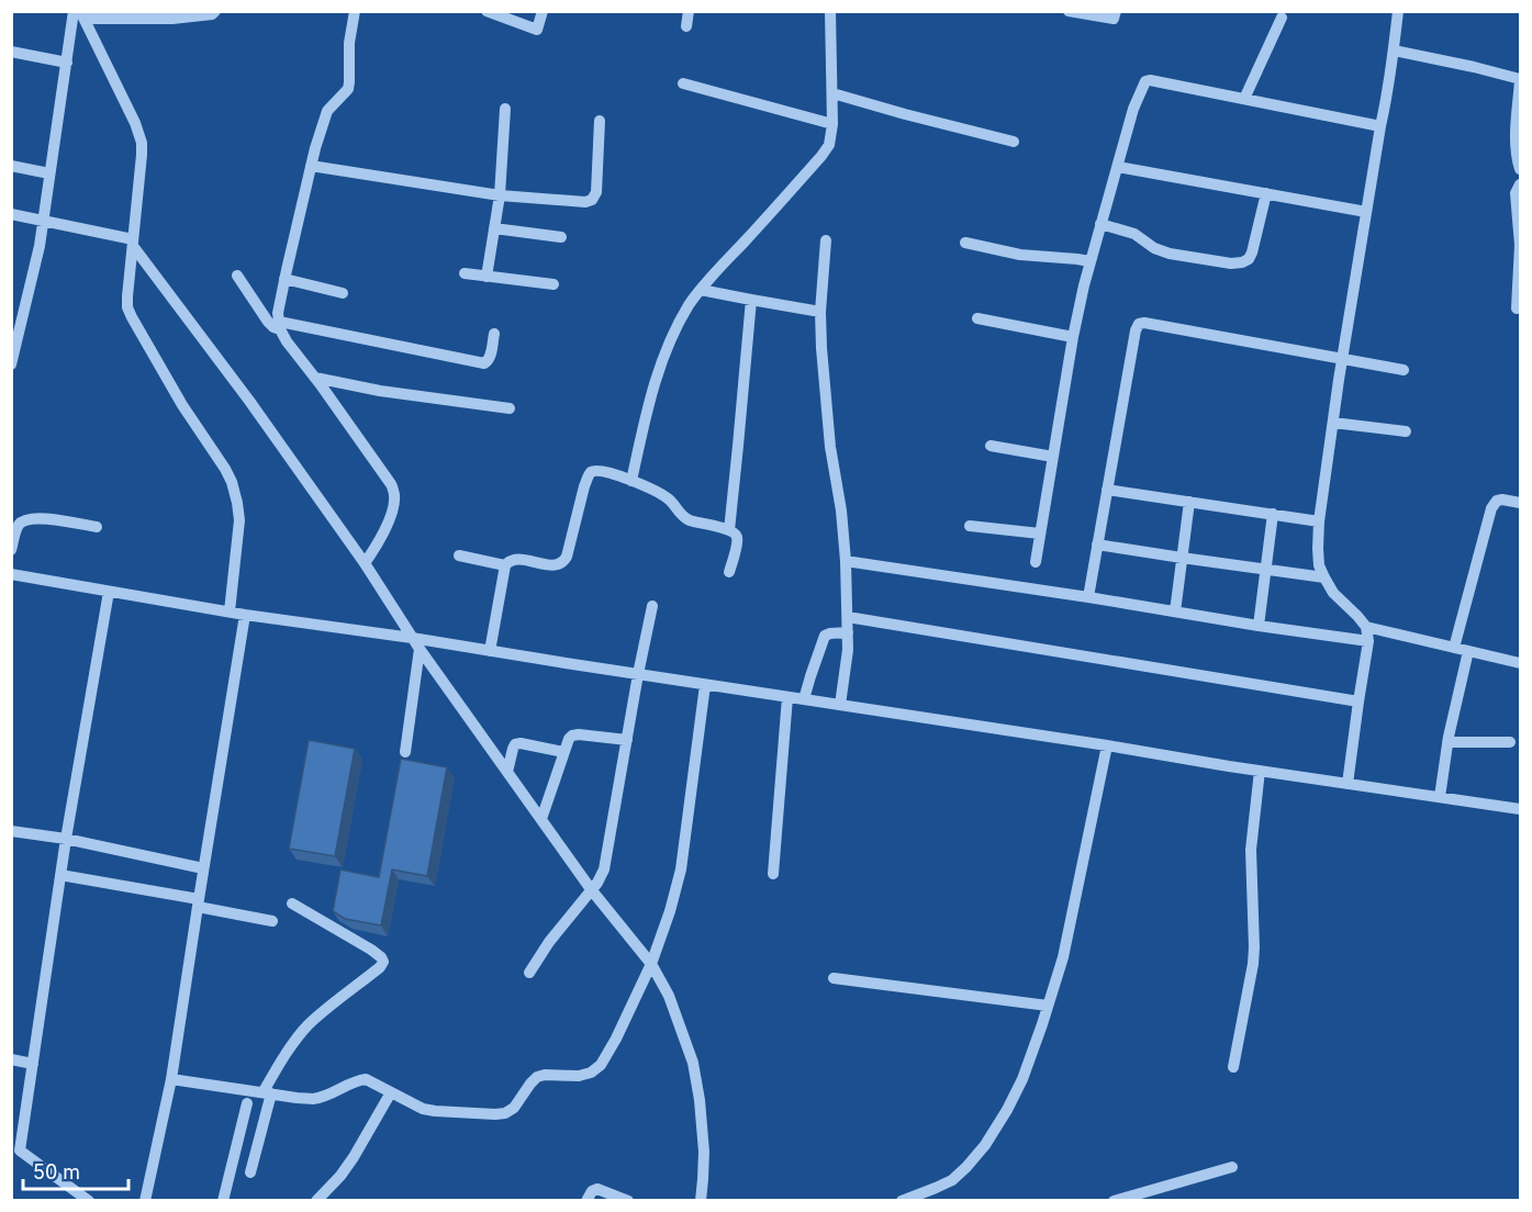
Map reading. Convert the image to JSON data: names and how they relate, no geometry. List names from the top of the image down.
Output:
{
  "scale_bar": "50 m"
}
